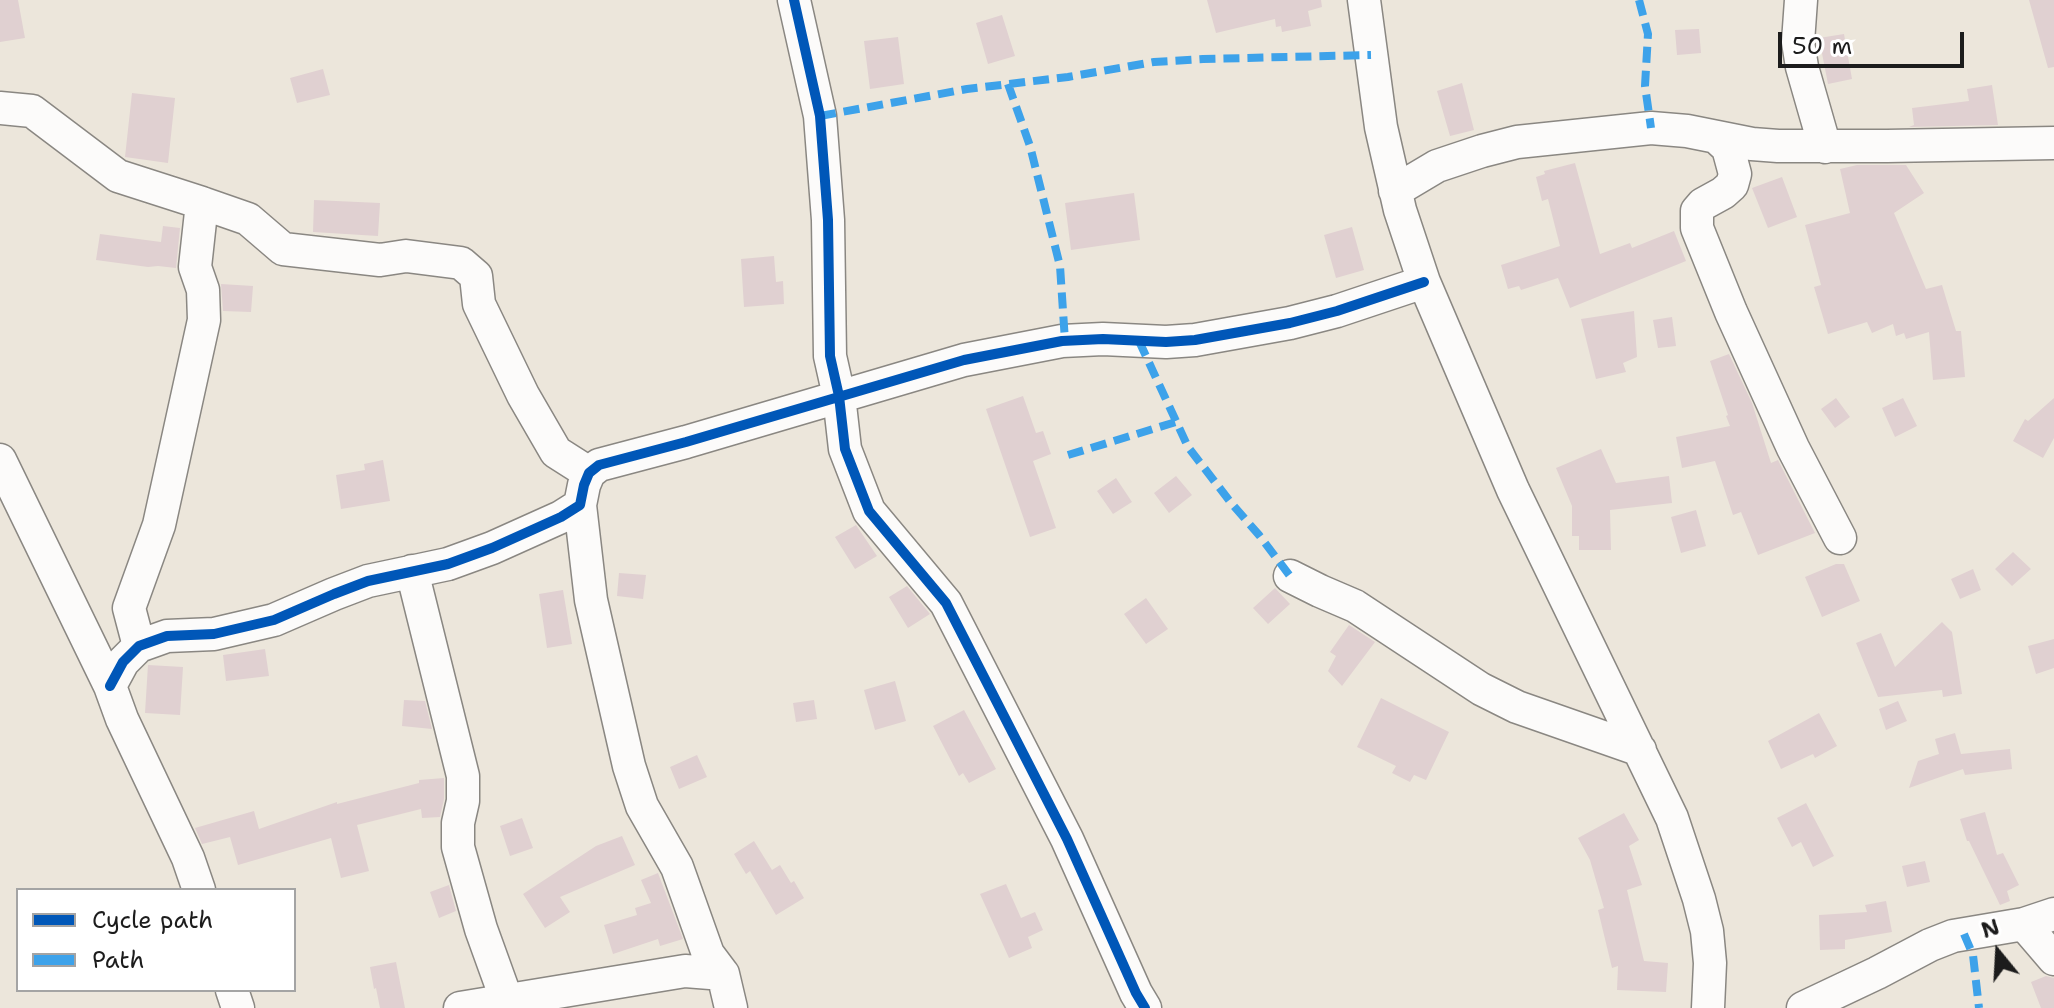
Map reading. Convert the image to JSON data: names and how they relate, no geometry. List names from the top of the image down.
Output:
{
  "legend": ["Cycle path", "Path"],
  "scale_bar": "50 m",
  "north": "top"
}
